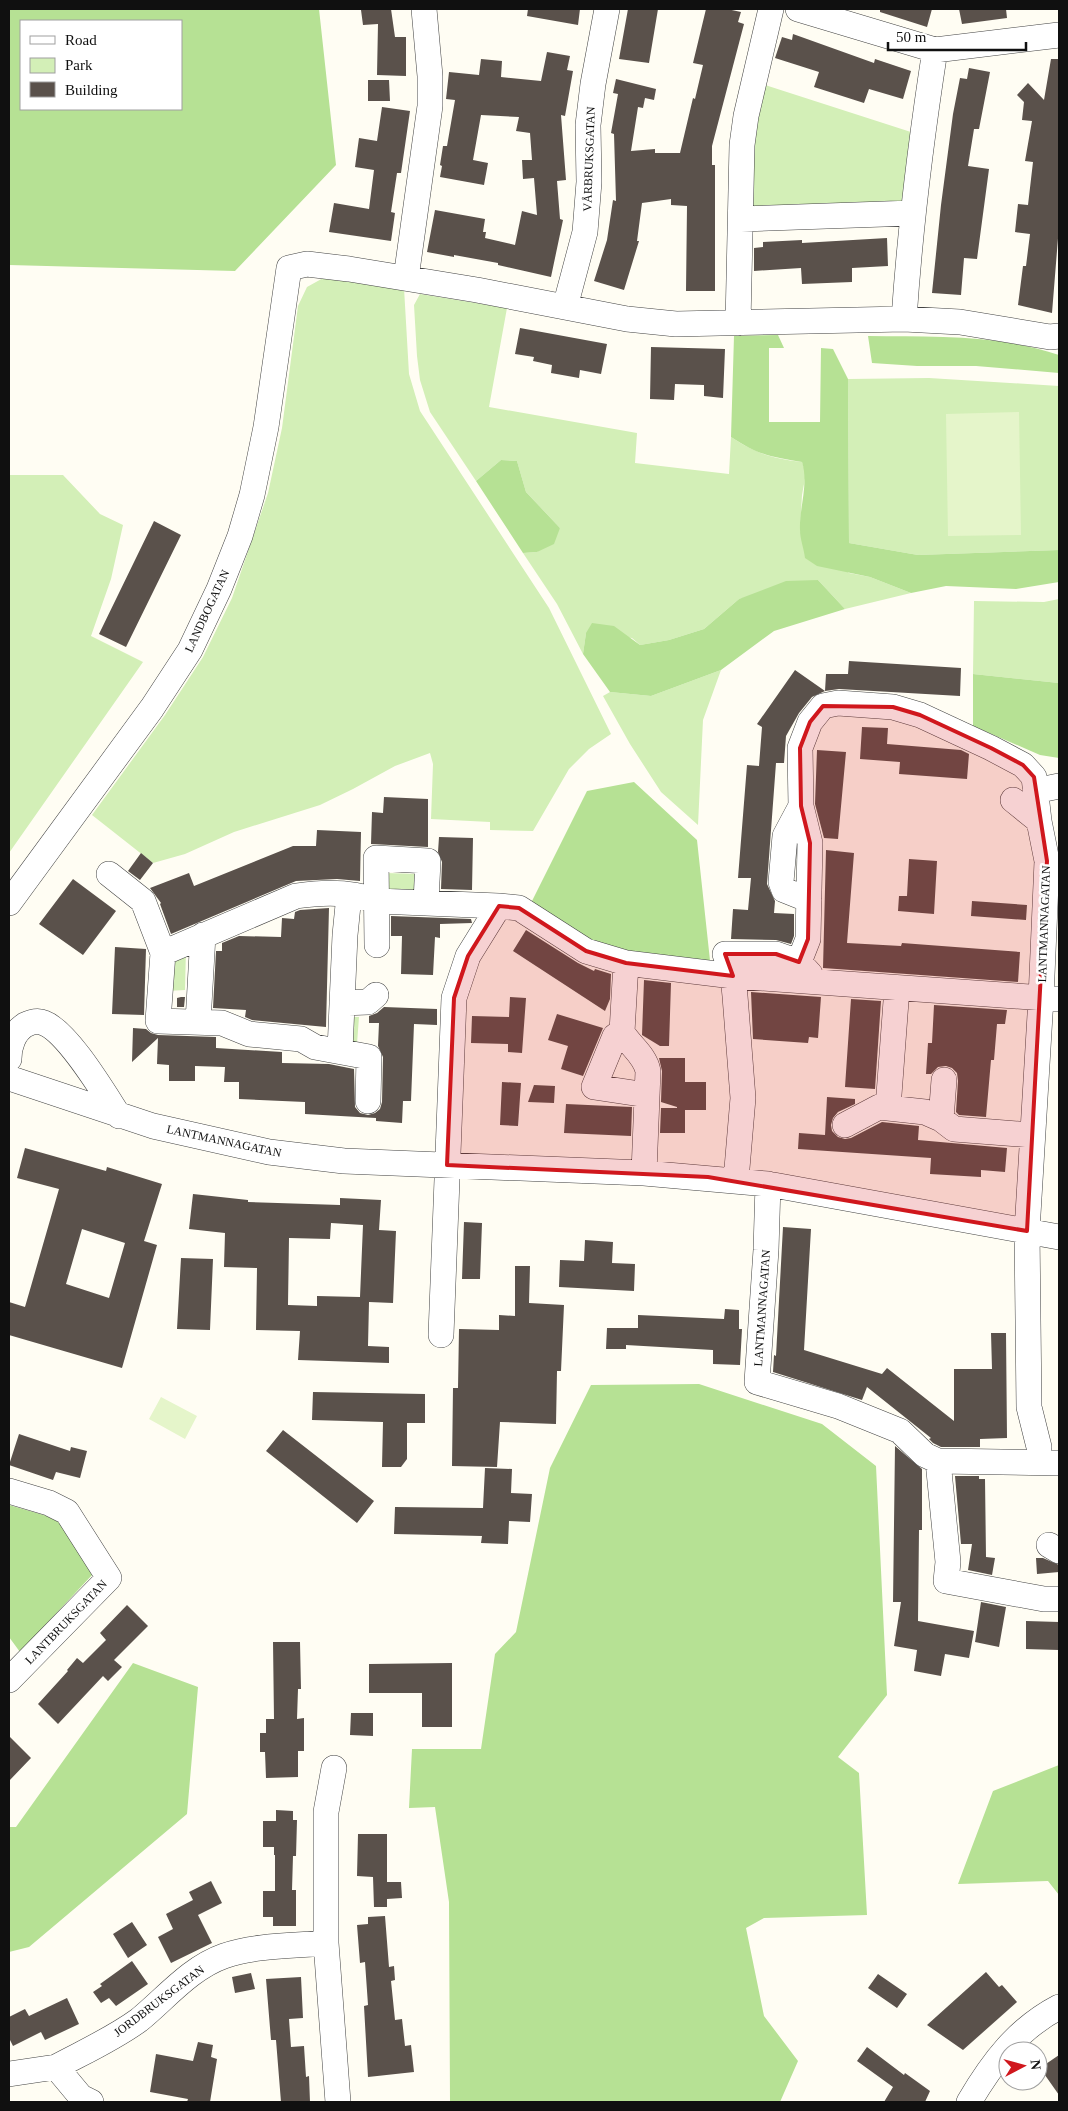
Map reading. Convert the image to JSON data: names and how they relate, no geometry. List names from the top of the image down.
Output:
{
  "streets": {
    "street": [
      "VÅRBRUKSGATAN",
      "LANDBOGATAN",
      "LANTMANNAGATAN",
      "LANTBRUKSGATAN",
      "JORDBRUKSGATAN"
    ]
  },
  "legend": ["Road", "Park", "Building"],
  "scale_bar": "50 m",
  "north": "right"
}
